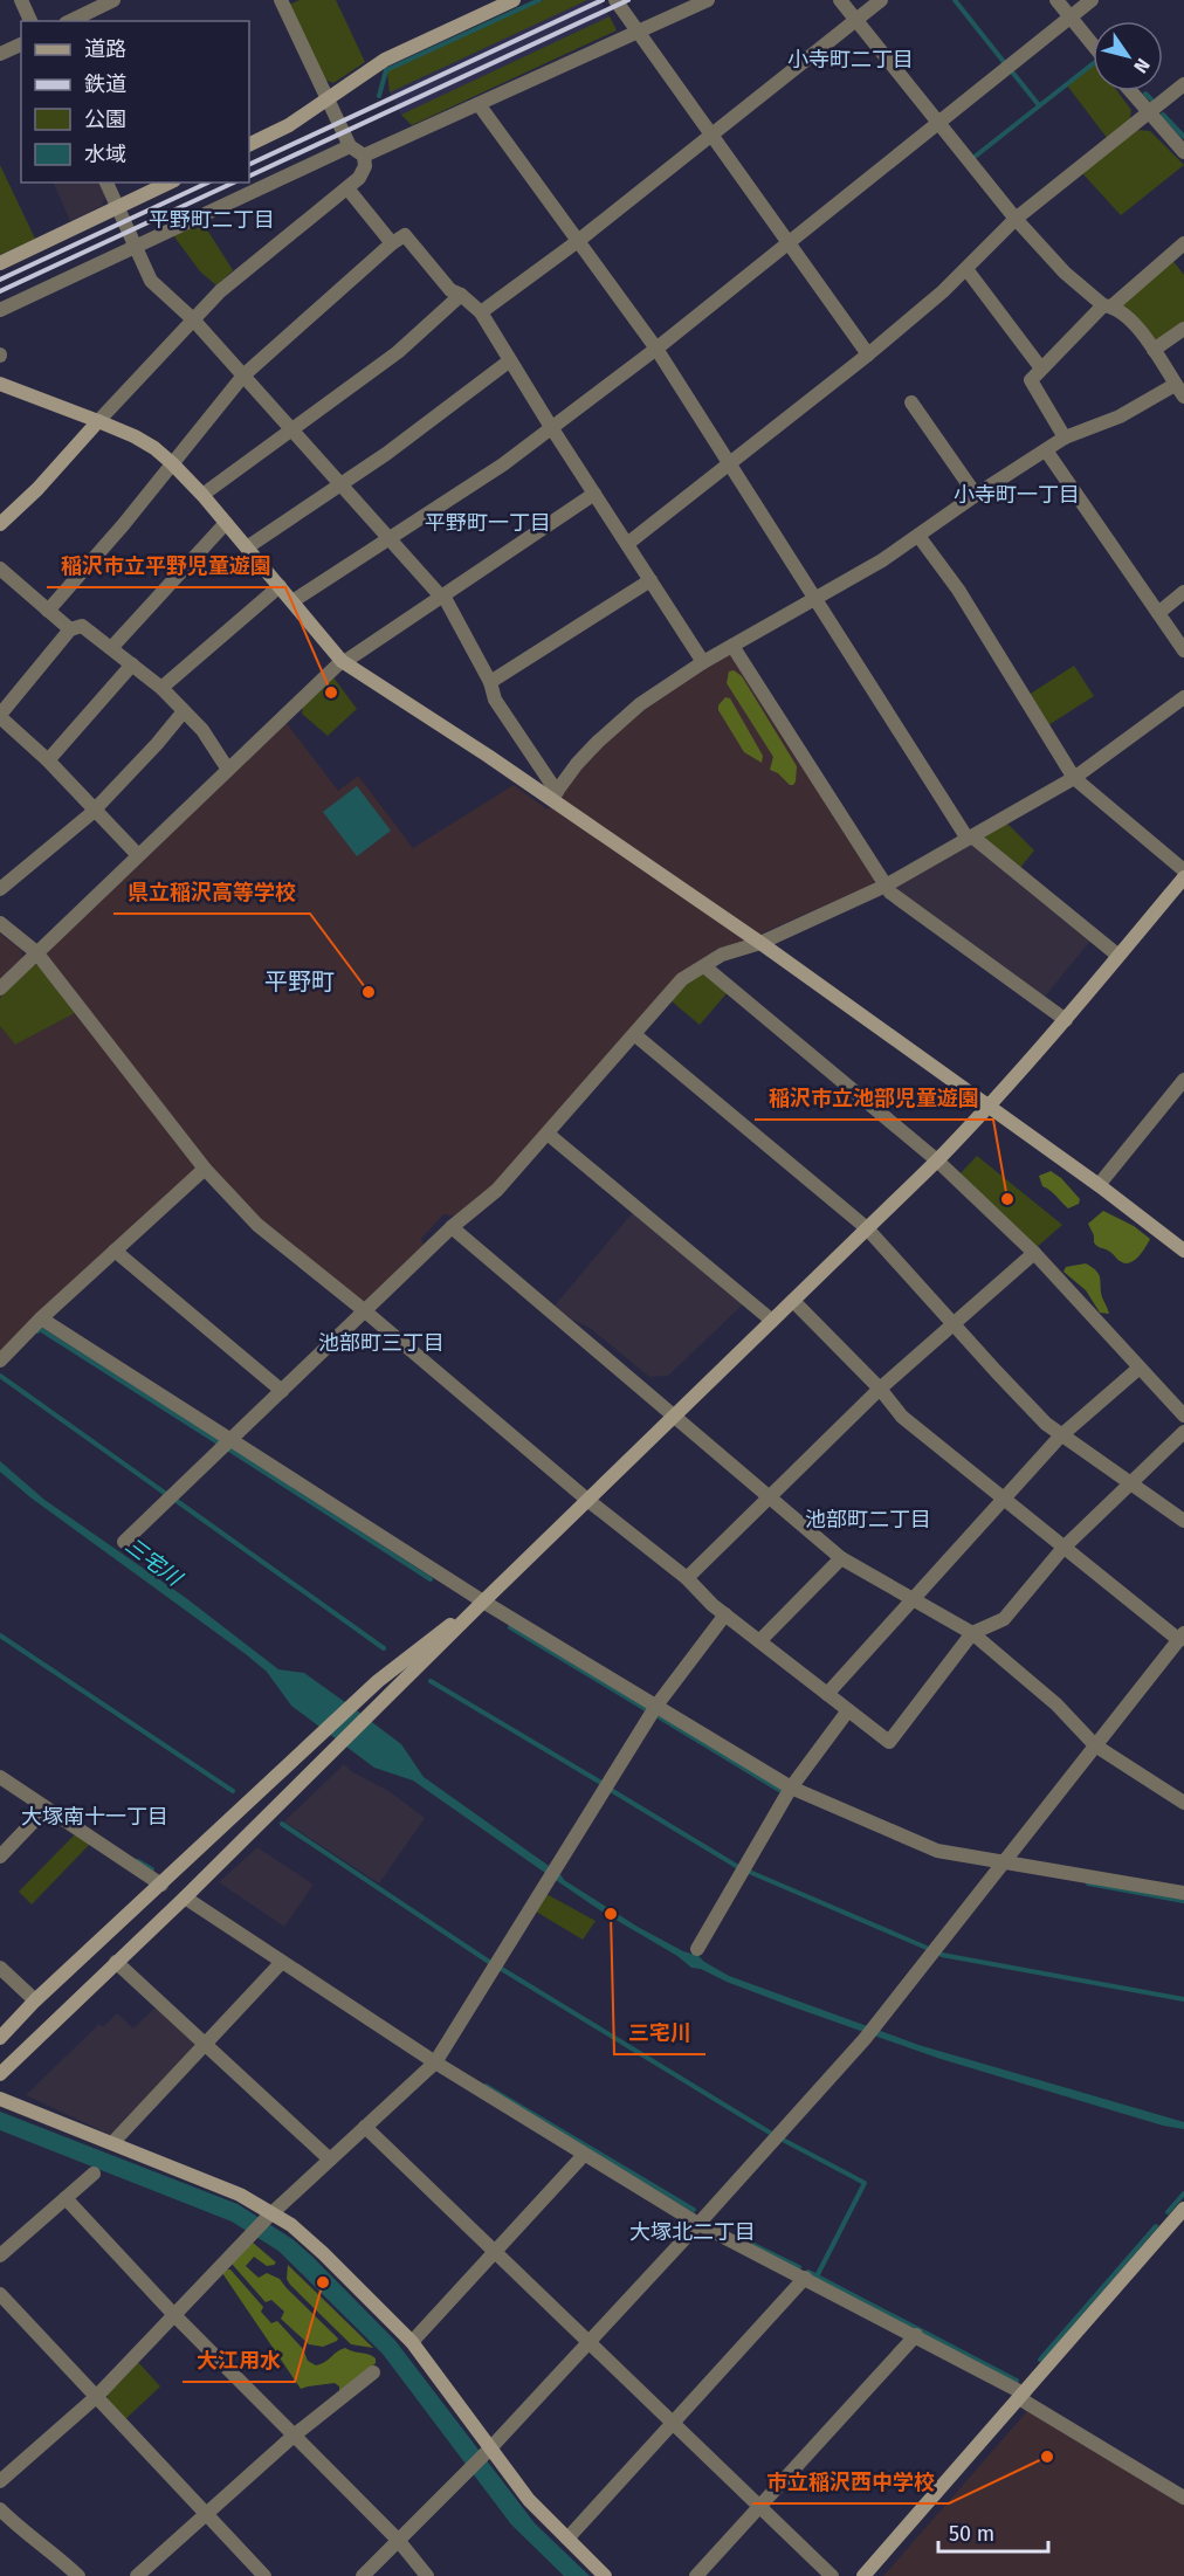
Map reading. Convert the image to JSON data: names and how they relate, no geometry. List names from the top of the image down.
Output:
{
  "districts": [
    "小寺町二丁目",
    "平野町二丁目",
    "小寺町一丁目",
    "平野町一丁目",
    "平野町",
    "池部町三丁目",
    "池部町二丁目",
    "大塚南十一丁目",
    "大塚北二丁目"
  ],
  "water": ["三宅川"],
  "places": [
    "稲沢市立平野児童遊園",
    "県立稲沢高等学校",
    "稲沢市立池部児童遊園",
    "三宅川",
    "大江用水",
    "市立稲沢西中学校"
  ],
  "legend": [
    "道路",
    "鉄道",
    "公園",
    "水域"
  ],
  "scale_bar": "50 m",
  "north": "bottom right"
}
